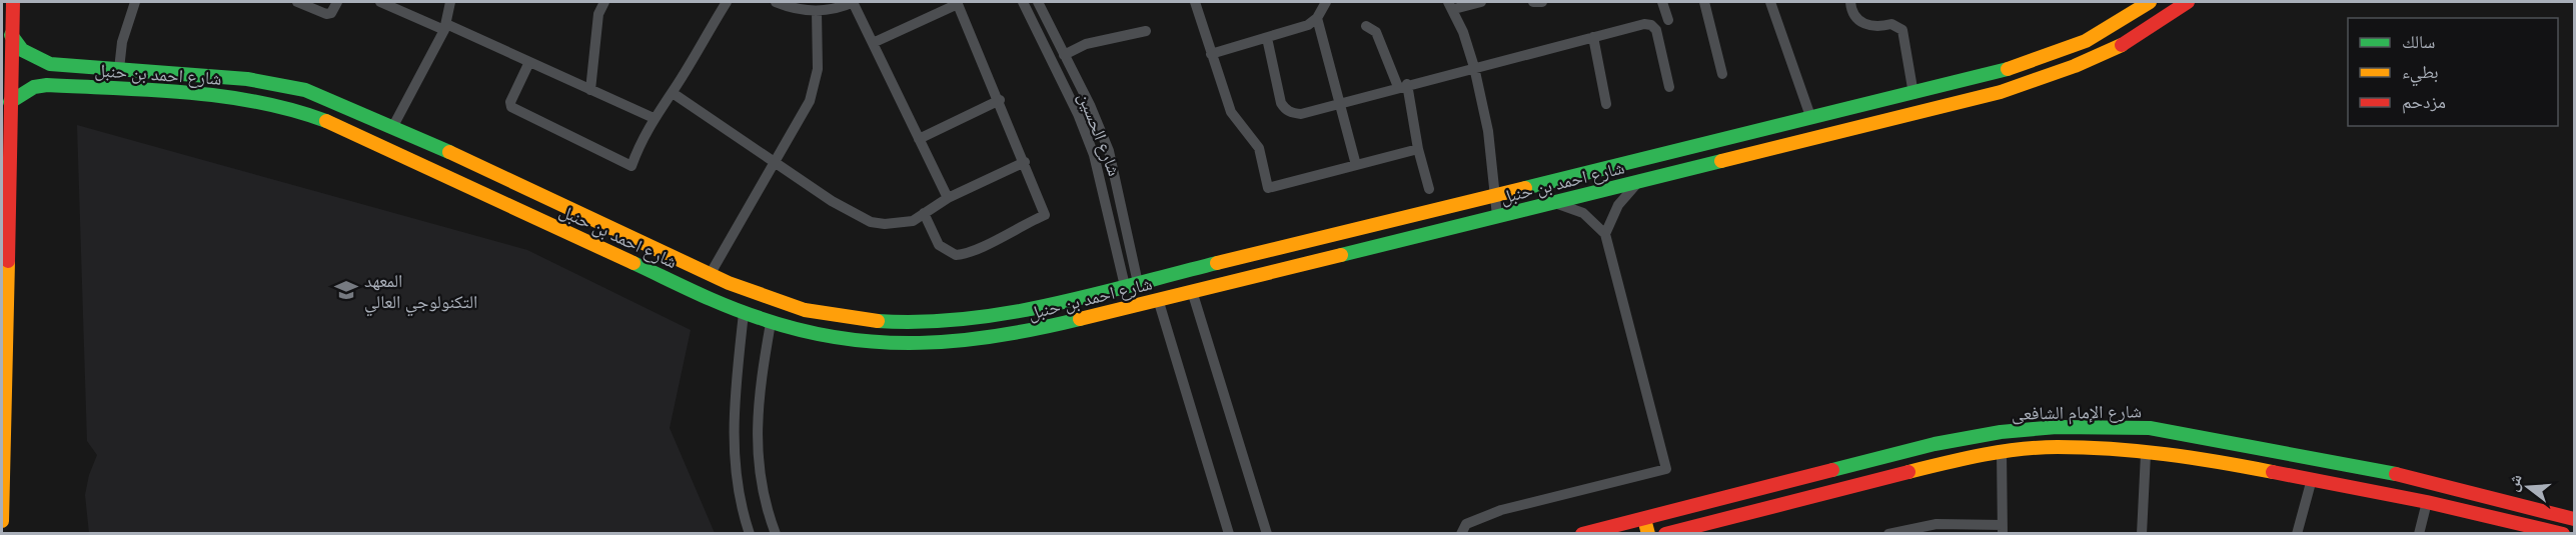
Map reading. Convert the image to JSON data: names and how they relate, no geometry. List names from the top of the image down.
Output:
{
  "streets": {
    "street": ["شارع احمد بن حنبل", "شارع الحسين", "شارع الإمام الشافعى"]
  },
  "crossings": [
    ["شارع احمد بن حنبل", "شارع الحسين"]
  ],
  "places": {
    "school or university": ["المعهد التكنولوجي العالي"]
  },
  "legend": ["سالك", "بطيء", "مزدحم"],
  "north": "left"
}
